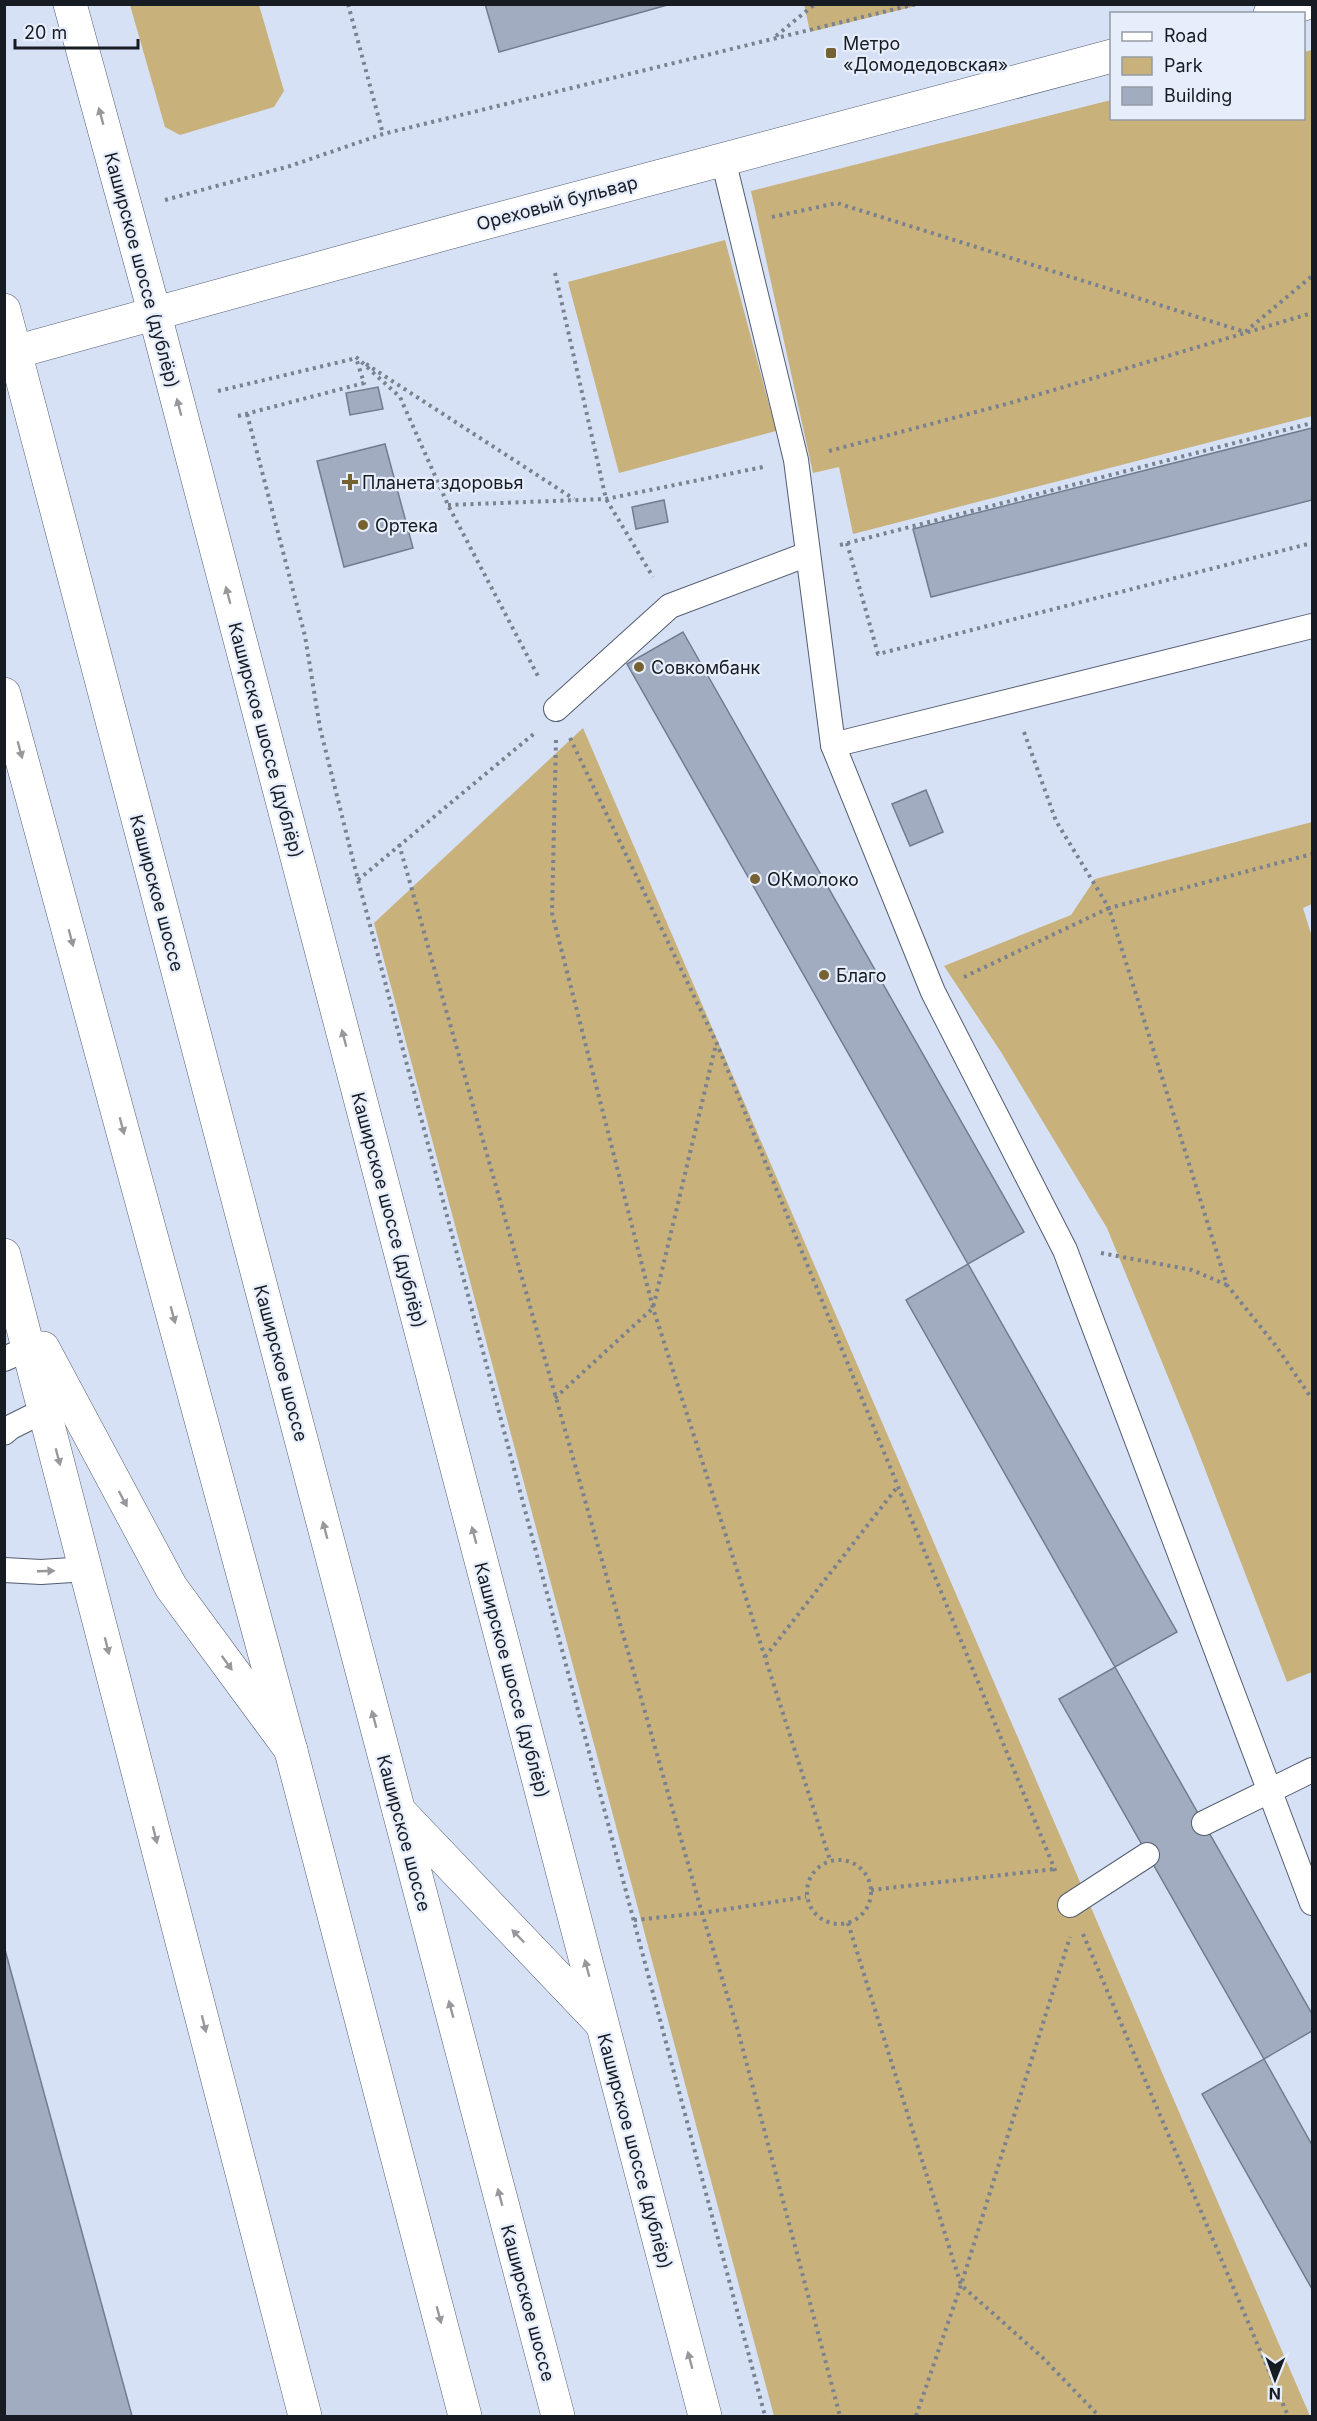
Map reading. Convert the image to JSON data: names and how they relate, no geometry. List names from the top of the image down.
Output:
{
  "streets": {
    "main road": ["Ореховый бульвар", "Каширское шоссе (дублёр)", "Каширское шоссе"]
  },
  "crossings": [
    ["Ореховый бульвар", "Каширское шоссе (дублёр)"],
    ["Ореховый бульвар", "Каширское шоссе"]
  ],
  "places": {
    "transit": ["Метро «Домодедовская»"],
    "health": ["Планета здоровья"],
    "other": [
      "Ортека",
      "Совкомбанк",
      "ОКмолоко",
      "Благо"
    ]
  },
  "legend": ["Road", "Park", "Building"],
  "scale_bar": "20 m",
  "north": "bottom"
}
